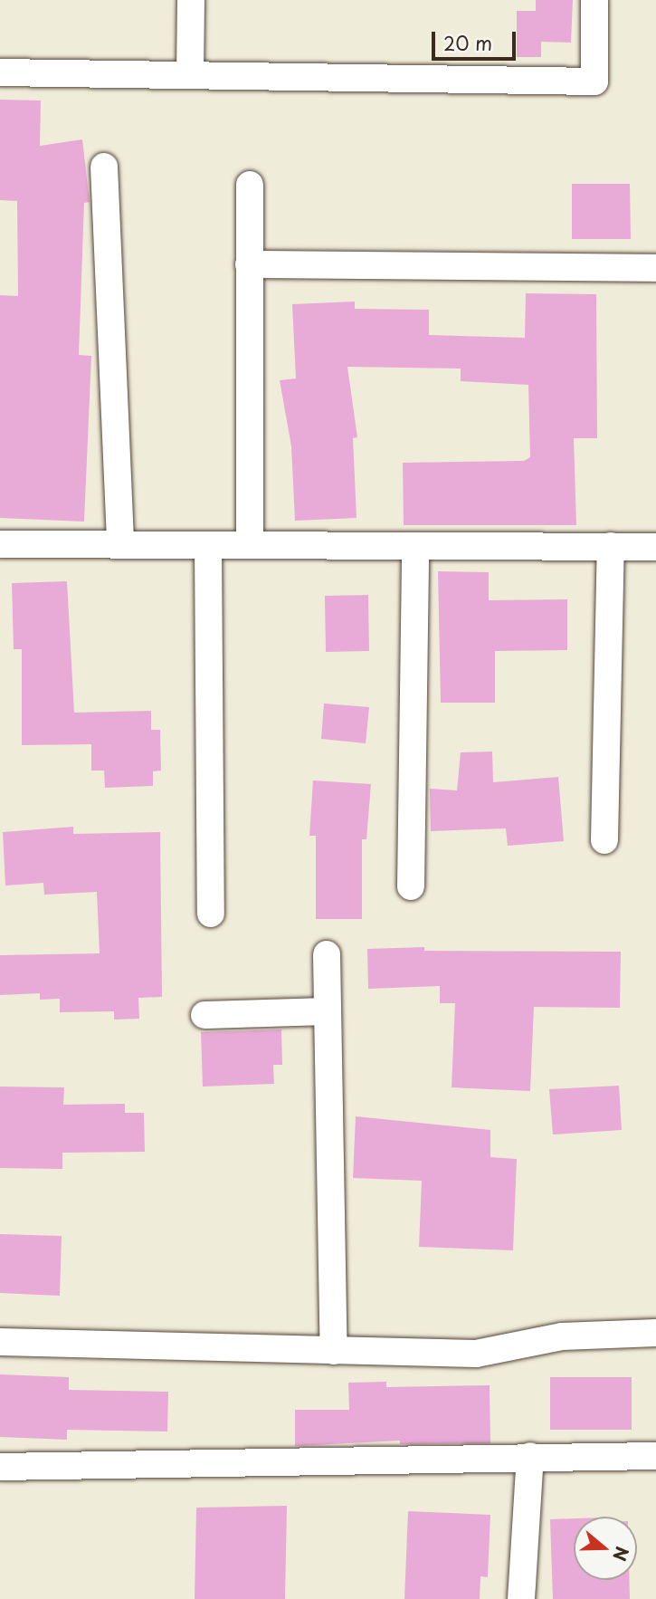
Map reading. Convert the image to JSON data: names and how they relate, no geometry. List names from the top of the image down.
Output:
{
  "scale_bar": "20 m",
  "north": "right"
}
